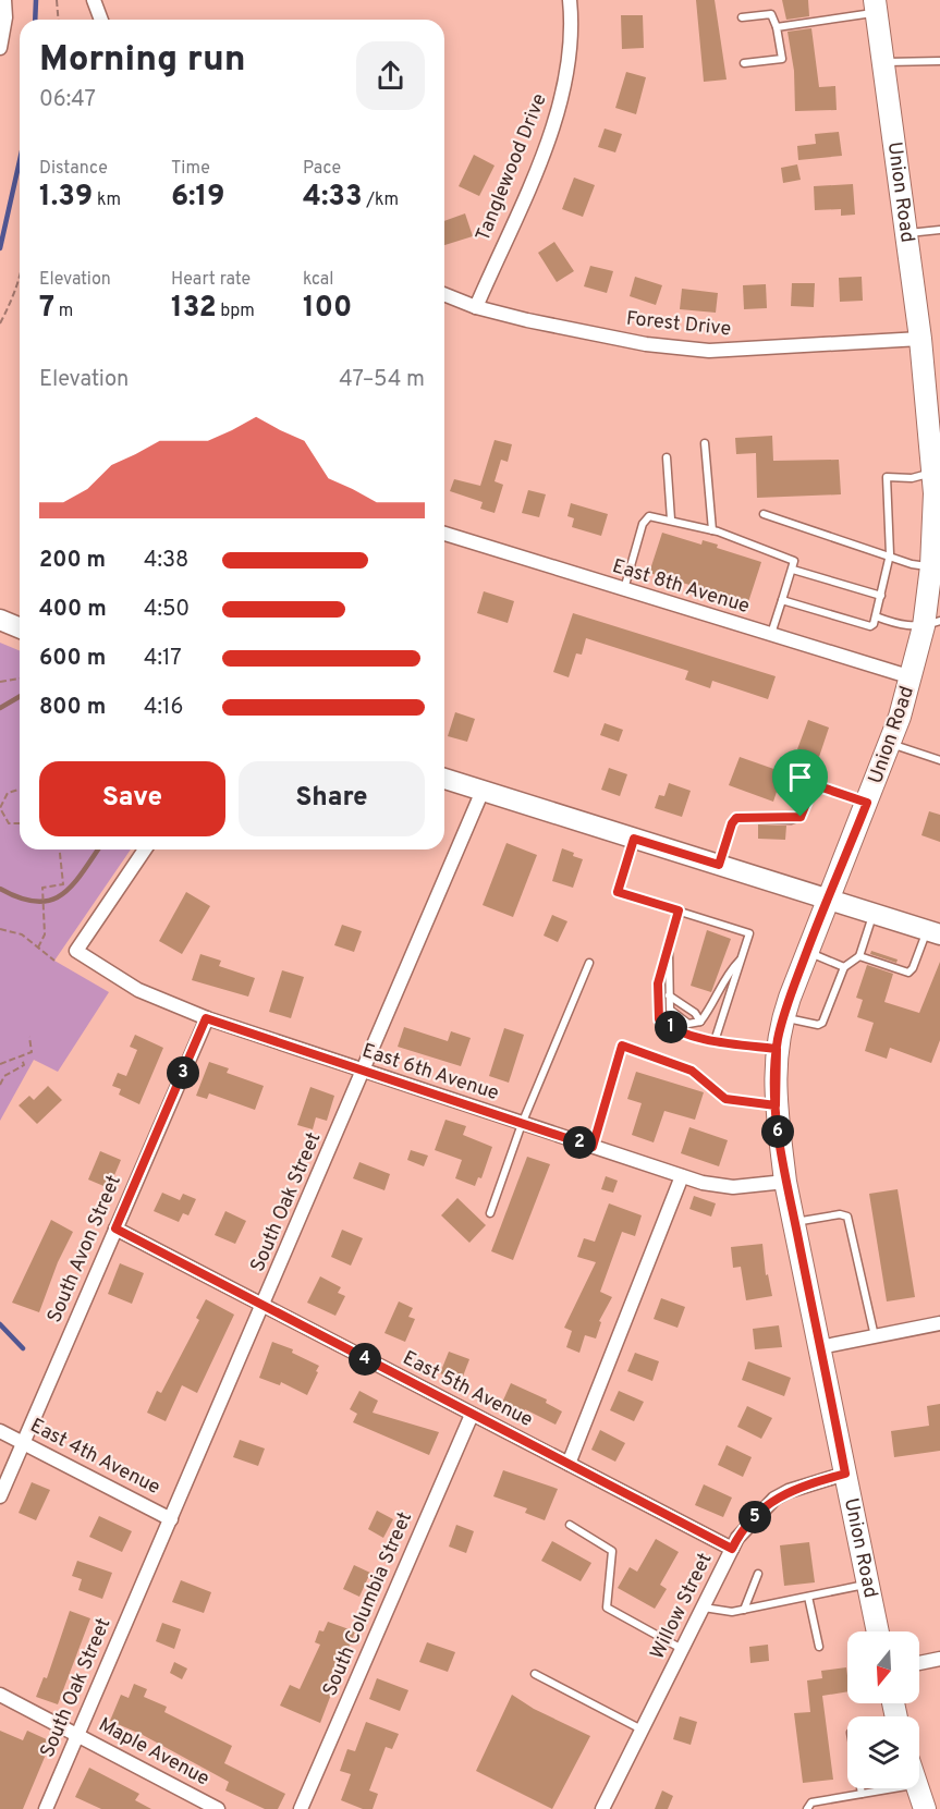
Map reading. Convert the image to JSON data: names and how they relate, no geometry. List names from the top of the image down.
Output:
{
  "streets": {
    "main road": ["Union Road"],
    "street": [
      "Tanglewood Drive",
      "Forest Drive",
      "East 8th Avenue",
      "East 6th Avenue",
      "South Oak Street",
      "South Avon Street",
      "East 5th Avenue",
      "East 4th Avenue",
      "South Columbia Street",
      "Willow Street",
      "Maple Avenue"
    ]
  },
  "crossings": [
    ["Tanglewood Drive", "Forest Drive"],
    ["Union Road", "Forest Drive"],
    ["Union Road", "East 8th Avenue"],
    ["Union Road", "East 6th Avenue"],
    ["Union Road", "Willow Street"],
    ["East 6th Avenue", "South Oak Street"],
    ["East 6th Avenue", "South Avon Street"],
    ["South Oak Street", "East 5th Avenue"],
    ["South Oak Street", "East 4th Avenue"],
    ["South Oak Street", "Maple Avenue"],
    ["South Avon Street", "East 5th Avenue"],
    ["South Avon Street", "East 4th Avenue"],
    ["East 5th Avenue", "South Columbia Street"],
    ["East 5th Avenue", "Willow Street"]
  ],
  "north": "bottom",
  "page": {
    "heading": ["Morning run", "06:47"],
    "stats": [
      ["Distance", "1.39 km"],
      ["Time", "6:19"],
      ["Pace", "4:33 /km"],
      ["Elevation", "7 m"],
      ["Heart rate", "132 bpm"],
      ["kcal", "100"]
    ],
    "chart": ["Elevation", "47–54 m"],
    "list": [
      {
        "name": "200 m",
        "note": "4:38"
      },
      {
        "name": "400 m",
        "note": "4:50"
      },
      {
        "name": "600 m",
        "note": "4:17"
      },
      {
        "name": "800 m",
        "note": "4:16"
      }
    ],
    "buttons": ["Save", "Share"],
    "pins": [
      "1",
      "3",
      "6",
      "2",
      "4",
      "5"
    ]
  }
}
